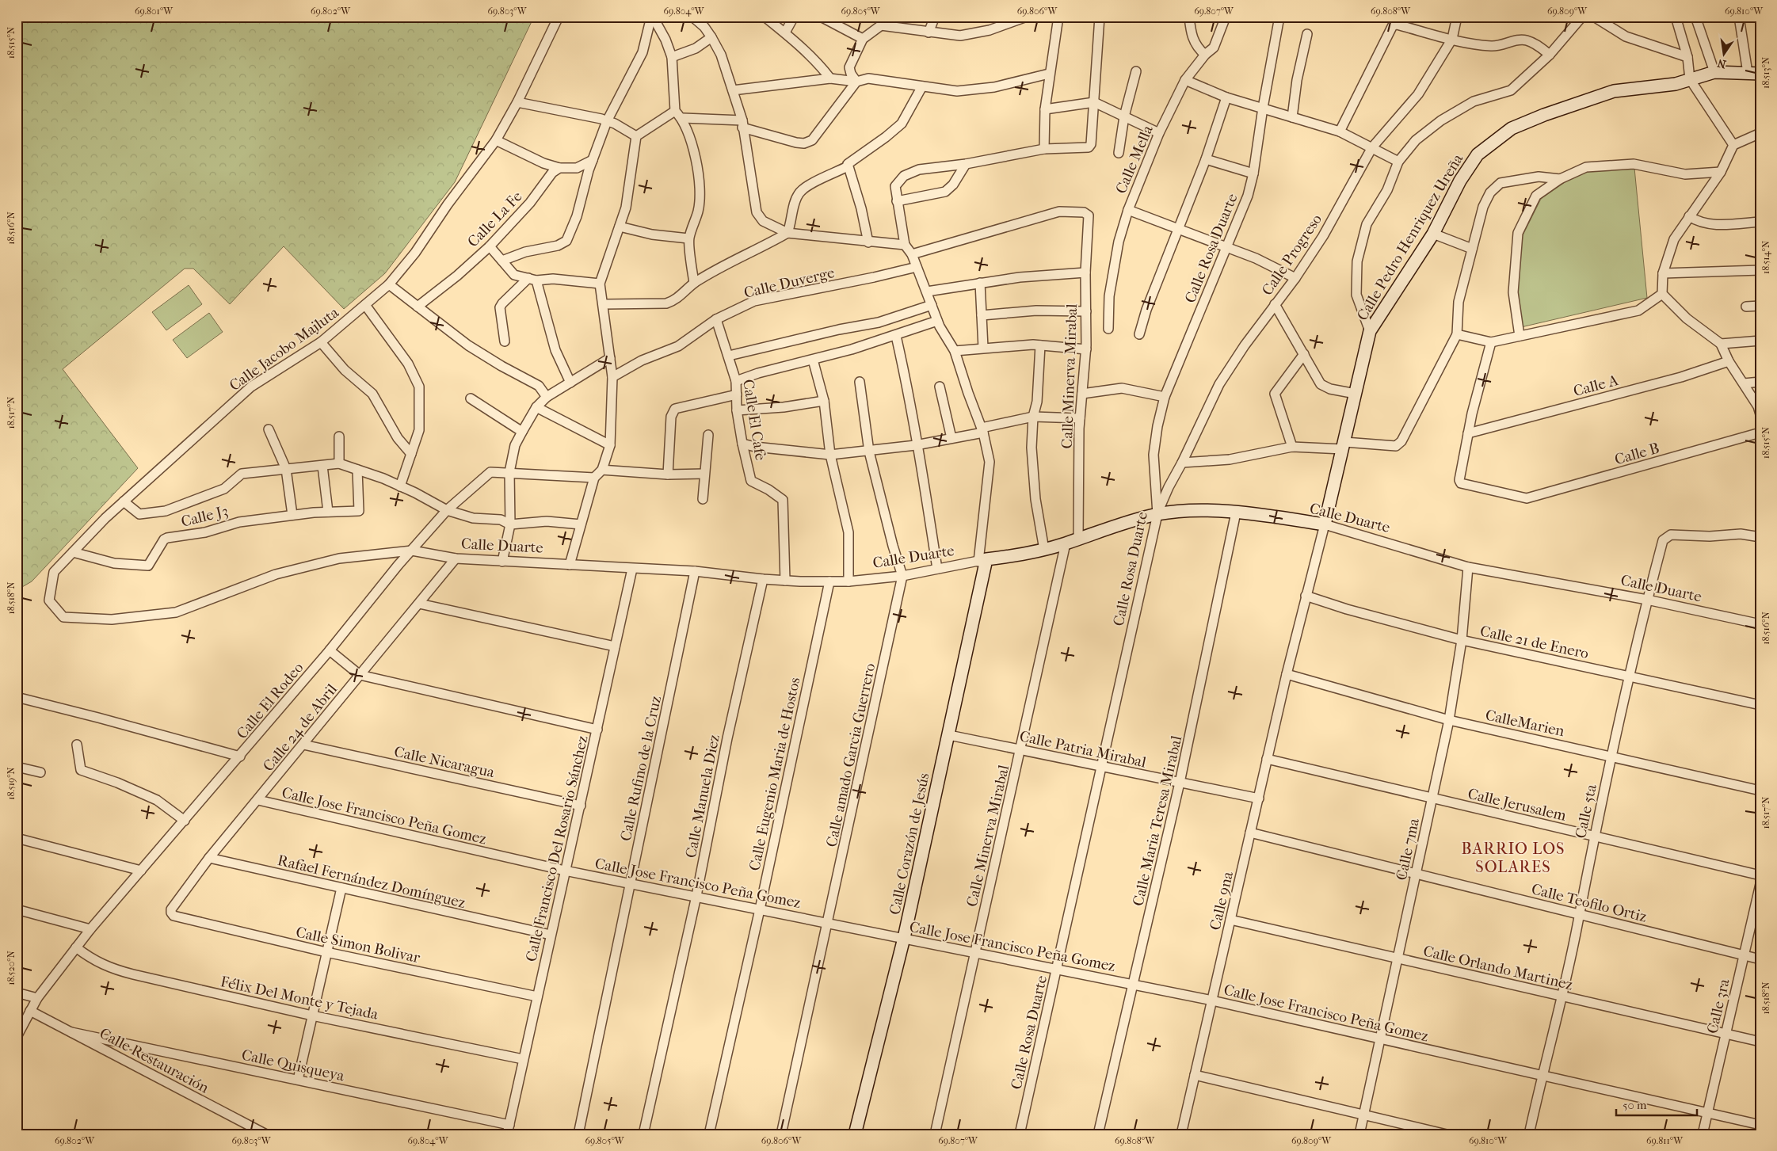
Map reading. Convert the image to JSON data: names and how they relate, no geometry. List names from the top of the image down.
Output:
{
  "streets": {
    "street": [
      "Calle Mella",
      "Calle La Fe",
      "Calle Pedro Henriquez Ureña",
      "Calle Rosa Duarte",
      "Calle Progreso",
      "Calle Duverge",
      "Calle Jacobo Majluta",
      "Calle Minerva Mirabal",
      "Calle A",
      "Calle El Cafe",
      "Calle B",
      "Calle J3",
      "Calle Duarte",
      "Calle 21 de Enero",
      "Calle El Rodeo",
      "CalleMarien",
      "Calle 24 de Abril",
      "Calle Patria Mirabal",
      "Calle amado Garcia Guerrero",
      "Calle Nicaragua",
      "Calle Rufino de la Cruz",
      "Calle Eugenio Maria de Hostos",
      "Calle Manuela Diez",
      "Calle Jerusalem",
      "Calle 5ta",
      "Calle Jose Francisco Peña Gomez",
      "Calle Maria Teresa Mirabal",
      "Calle Corazón de Jesús",
      "Calle Francisco Del Rosario Sánchez",
      "Calle 7ma",
      "Rafael Fernández Domínguez",
      "Calle 9na",
      "Calle Teofilo Ortiz",
      "Calle Simon Bolivar",
      "Calle Orlando Martinez",
      "Félix Del Monte y Tejada",
      "Calle 3ra",
      "Calle Restauración",
      "Calle Quisqueya"
    ]
  },
  "crossings": [
    ["Calle Pedro Henriquez Ureña", "Calle Duarte"],
    ["Calle Pedro Henriquez Ureña", "Calle 21 de Enero"],
    ["Calle Pedro Henriquez Ureña", "CalleMarien"],
    ["Calle Pedro Henriquez Ureña", "Calle 9na"],
    ["Calle Rosa Duarte", "Calle Progreso"],
    ["Calle Rosa Duarte", "Calle Duarte"],
    ["Calle Rosa Duarte", "Calle Patria Mirabal"],
    ["Calle Rosa Duarte", "Calle Jose Francisco Peña Gomez"],
    ["Calle Progreso", "Calle Duarte"],
    ["Calle Duverge", "Calle El Cafe"],
    ["Calle Jacobo Majluta", "Calle J3"],
    ["Calle Jacobo Majluta", "Calle Duarte"],
    ["Calle Minerva Mirabal", "Calle Duarte"],
    ["Calle Minerva Mirabal", "Calle Patria Mirabal"],
    ["Calle Minerva Mirabal", "Calle Jose Francisco Peña Gomez"],
    ["Calle A", "Calle B"],
    ["Calle El Cafe", "Calle Duarte"],
    ["Calle Duarte", "Calle El Rodeo"],
    ["Calle Duarte", "Calle 24 de Abril"],
    ["Calle Duarte", "Calle amado Garcia Guerrero"],
    ["Calle Duarte", "Calle Rufino de la Cruz"],
    ["Calle Duarte", "Calle Eugenio Maria de Hostos"],
    ["Calle Duarte", "Calle Manuela Diez"],
    ["Calle Duarte", "Calle 5ta"],
    ["Calle Duarte", "Calle Maria Teresa Mirabal"],
    ["Calle Duarte", "Calle Corazón de Jesús"],
    ["Calle Duarte", "Calle Francisco Del Rosario Sánchez"],
    ["Calle Duarte", "Calle 7ma"],
    ["Calle 21 de Enero", "Calle 5ta"],
    ["Calle 21 de Enero", "Calle 7ma"],
    ["Calle El Rodeo", "Félix Del Monte y Tejada"],
    ["Calle El Rodeo", "Calle Restauración"],
    ["CalleMarien", "Calle 5ta"],
    ["CalleMarien", "Calle 7ma"],
    ["CalleMarien", "Calle 9na"],
    ["Calle 24 de Abril", "Calle Nicaragua"],
    ["Calle 24 de Abril", "Calle Jose Francisco Peña Gomez"],
    ["Calle 24 de Abril", "Rafael Fernández Domínguez"],
    ["Calle 24 de Abril", "Calle Simon Bolivar"],
    ["Calle Patria Mirabal", "Calle Maria Teresa Mirabal"],
    ["Calle Patria Mirabal", "Calle Corazón de Jesús"],
    ["Calle Patria Mirabal", "Calle 9na"],
    ["Calle amado Garcia Guerrero", "Calle Jose Francisco Peña Gomez"],
    ["Calle Nicaragua", "Calle Francisco Del Rosario Sánchez"],
    ["Calle Rufino de la Cruz", "Calle Jose Francisco Peña Gomez"],
    ["Calle Eugenio Maria de Hostos", "Calle Jose Francisco Peña Gomez"],
    ["Calle Manuela Diez", "Calle Jose Francisco Peña Gomez"],
    ["Calle Jerusalem", "Calle 5ta"],
    ["Calle Jerusalem", "Calle 7ma"],
    ["Calle Jerusalem", "Calle 9na"],
    ["Calle 5ta", "Calle Jose Francisco Peña Gomez"],
    ["Calle 5ta", "Calle Teofilo Ortiz"],
    ["Calle 5ta", "Calle Orlando Martinez"],
    ["Calle Jose Francisco Peña Gomez", "Calle Maria Teresa Mirabal"],
    ["Calle Jose Francisco Peña Gomez", "Calle Corazón de Jesús"],
    ["Calle Jose Francisco Peña Gomez", "Calle Francisco Del Rosario Sánchez"],
    ["Calle Jose Francisco Peña Gomez", "Calle 7ma"],
    ["Calle Jose Francisco Peña Gomez", "Calle 9na"],
    ["Calle Jose Francisco Peña Gomez", "Calle 3ra"],
    ["Calle Francisco Del Rosario Sánchez", "Rafael Fernández Domínguez"],
    ["Calle Francisco Del Rosario Sánchez", "Calle Simon Bolivar"],
    ["Calle Francisco Del Rosario Sánchez", "Félix Del Monte y Tejada"],
    ["Calle Francisco Del Rosario Sánchez", "Calle Quisqueya"],
    ["Calle 7ma", "Calle Teofilo Ortiz"],
    ["Calle 7ma", "Calle Orlando Martinez"],
    ["Calle 9na", "Calle Teofilo Ortiz"],
    ["Calle 9na", "Calle Orlando Martinez"],
    ["Calle Teofilo Ortiz", "Calle 3ra"],
    ["Calle Orlando Martinez", "Calle 3ra"],
    ["Calle Restauración", "Calle Quisqueya"]
  ],
  "districts": ["BARRIO LOS SOLARES"],
  "scale_bar": "50 m",
  "north": "bottom",
  "coordinates": [
    "69.801°W",
    "69.802°W",
    "69.803°W",
    "69.804°W",
    "69.805°W",
    "69.806°W",
    "69.807°W",
    "69.808°W",
    "69.809°W",
    "69.810°W",
    "18.515°N",
    "18.513°N",
    "18.516°N",
    "18.514°N",
    "18.517°N",
    "18.518°N",
    "18.519°N",
    "18.520°N",
    "69.811°W"
  ]
}
